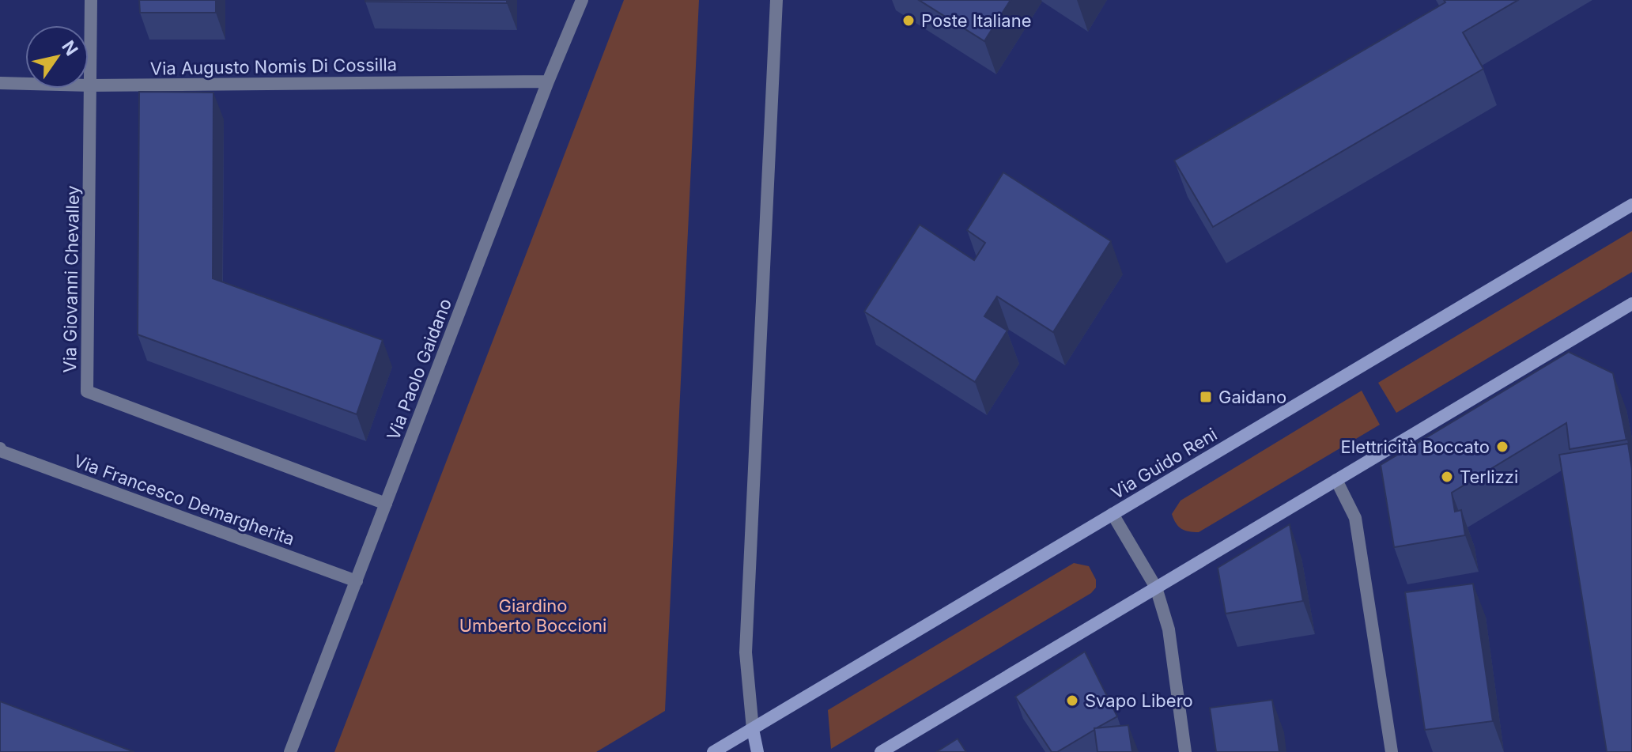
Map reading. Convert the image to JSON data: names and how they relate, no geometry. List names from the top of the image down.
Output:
{
  "streets": {
    "main road": ["Via Guido Reni"],
    "street": [
      "Via Augusto Nomis Di Cossilla",
      "Via Giovanni Chevalley",
      "Via Paolo Gaidano",
      "Via Francesco Demargherita"
    ]
  },
  "crossings": [
    ["Via Augusto Nomis Di Cossilla", "Via Giovanni Chevalley"],
    ["Via Augusto Nomis Di Cossilla", "Via Paolo Gaidano"],
    ["Via Giovanni Chevalley", "Via Paolo Gaidano"],
    ["Via Paolo Gaidano", "Via Francesco Demargherita"]
  ],
  "parks": ["Giardino Umberto Boccioni"],
  "places": {
    "other": [
      "Poste Italiane",
      "Elettricità Boccato",
      "Terlizzi",
      "Svapo Libero"
    ],
    "transit": ["Gaidano"]
  },
  "north": "top right"
}
